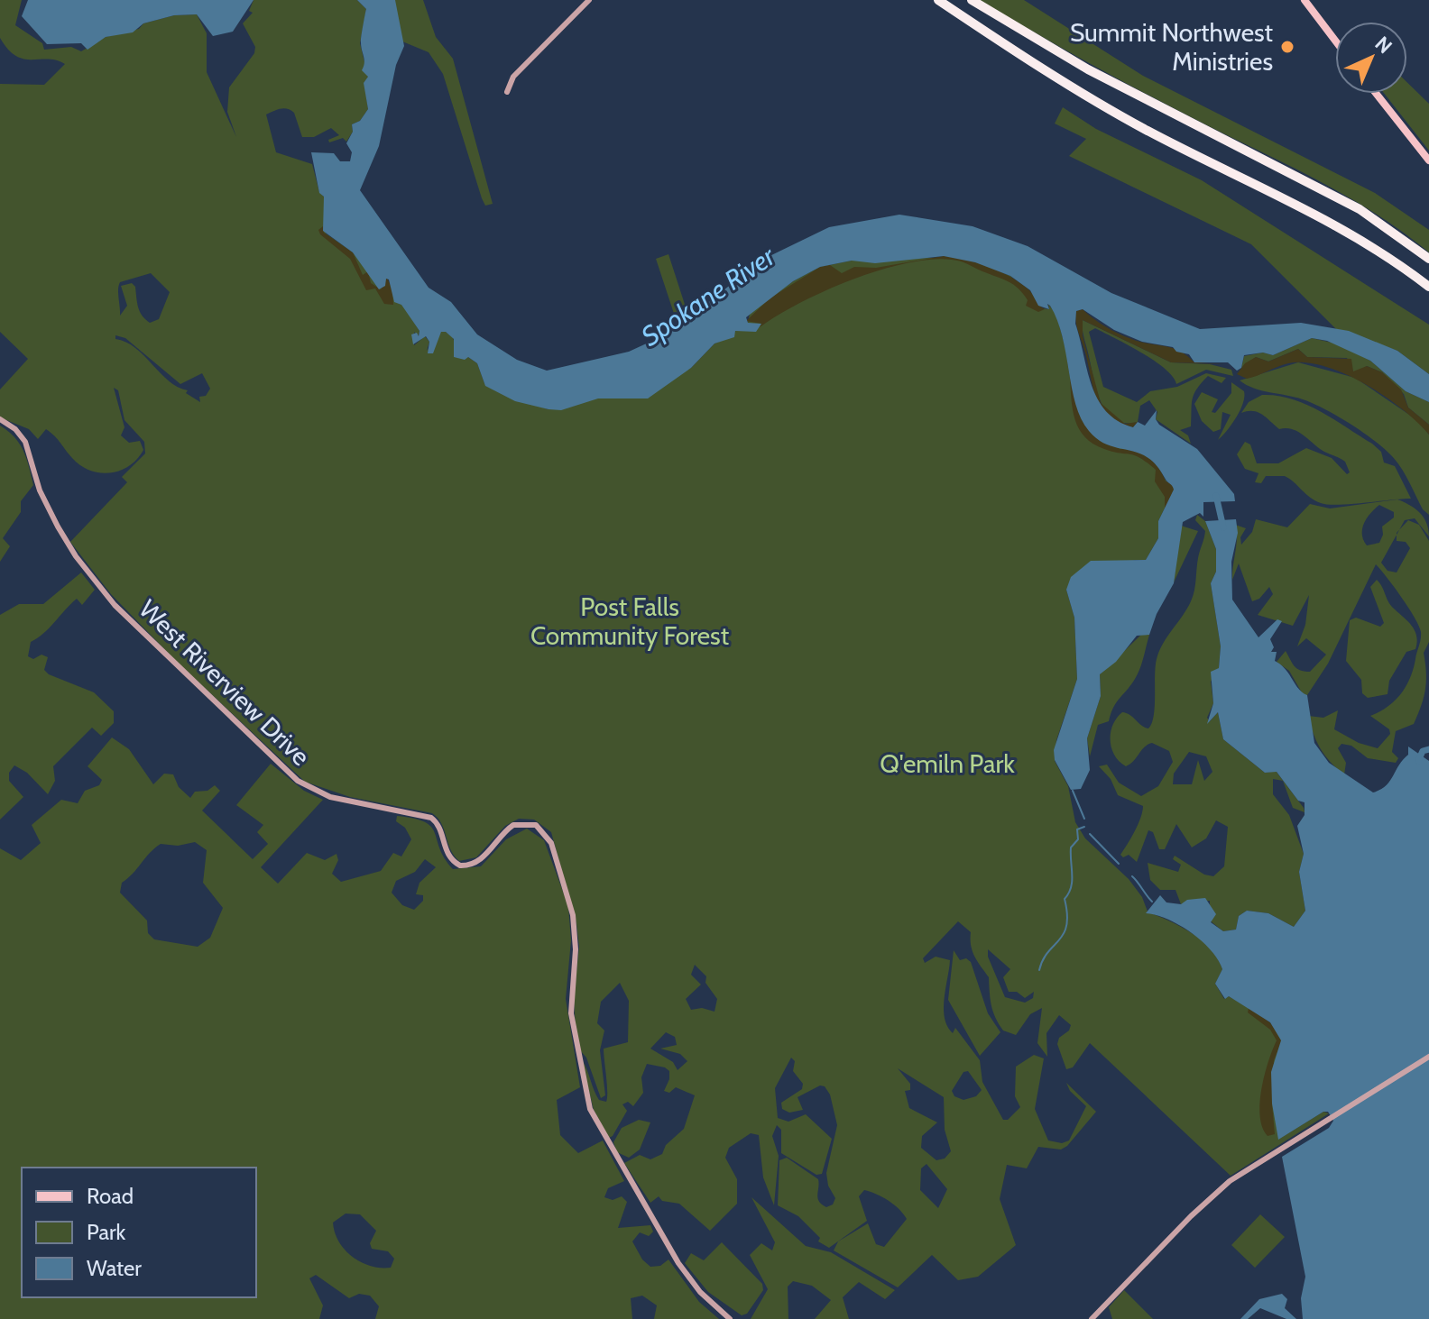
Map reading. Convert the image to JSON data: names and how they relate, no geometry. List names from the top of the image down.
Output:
{
  "streets": {
    "street": ["West Riverview Drive"]
  },
  "water": ["Spokane River"],
  "parks": ["Post Falls Community Forest", "Q'emiln Park"],
  "places": ["Summit Northwest Ministries"],
  "legend": ["Road", "Park", "Water"],
  "north": "top right"
}
